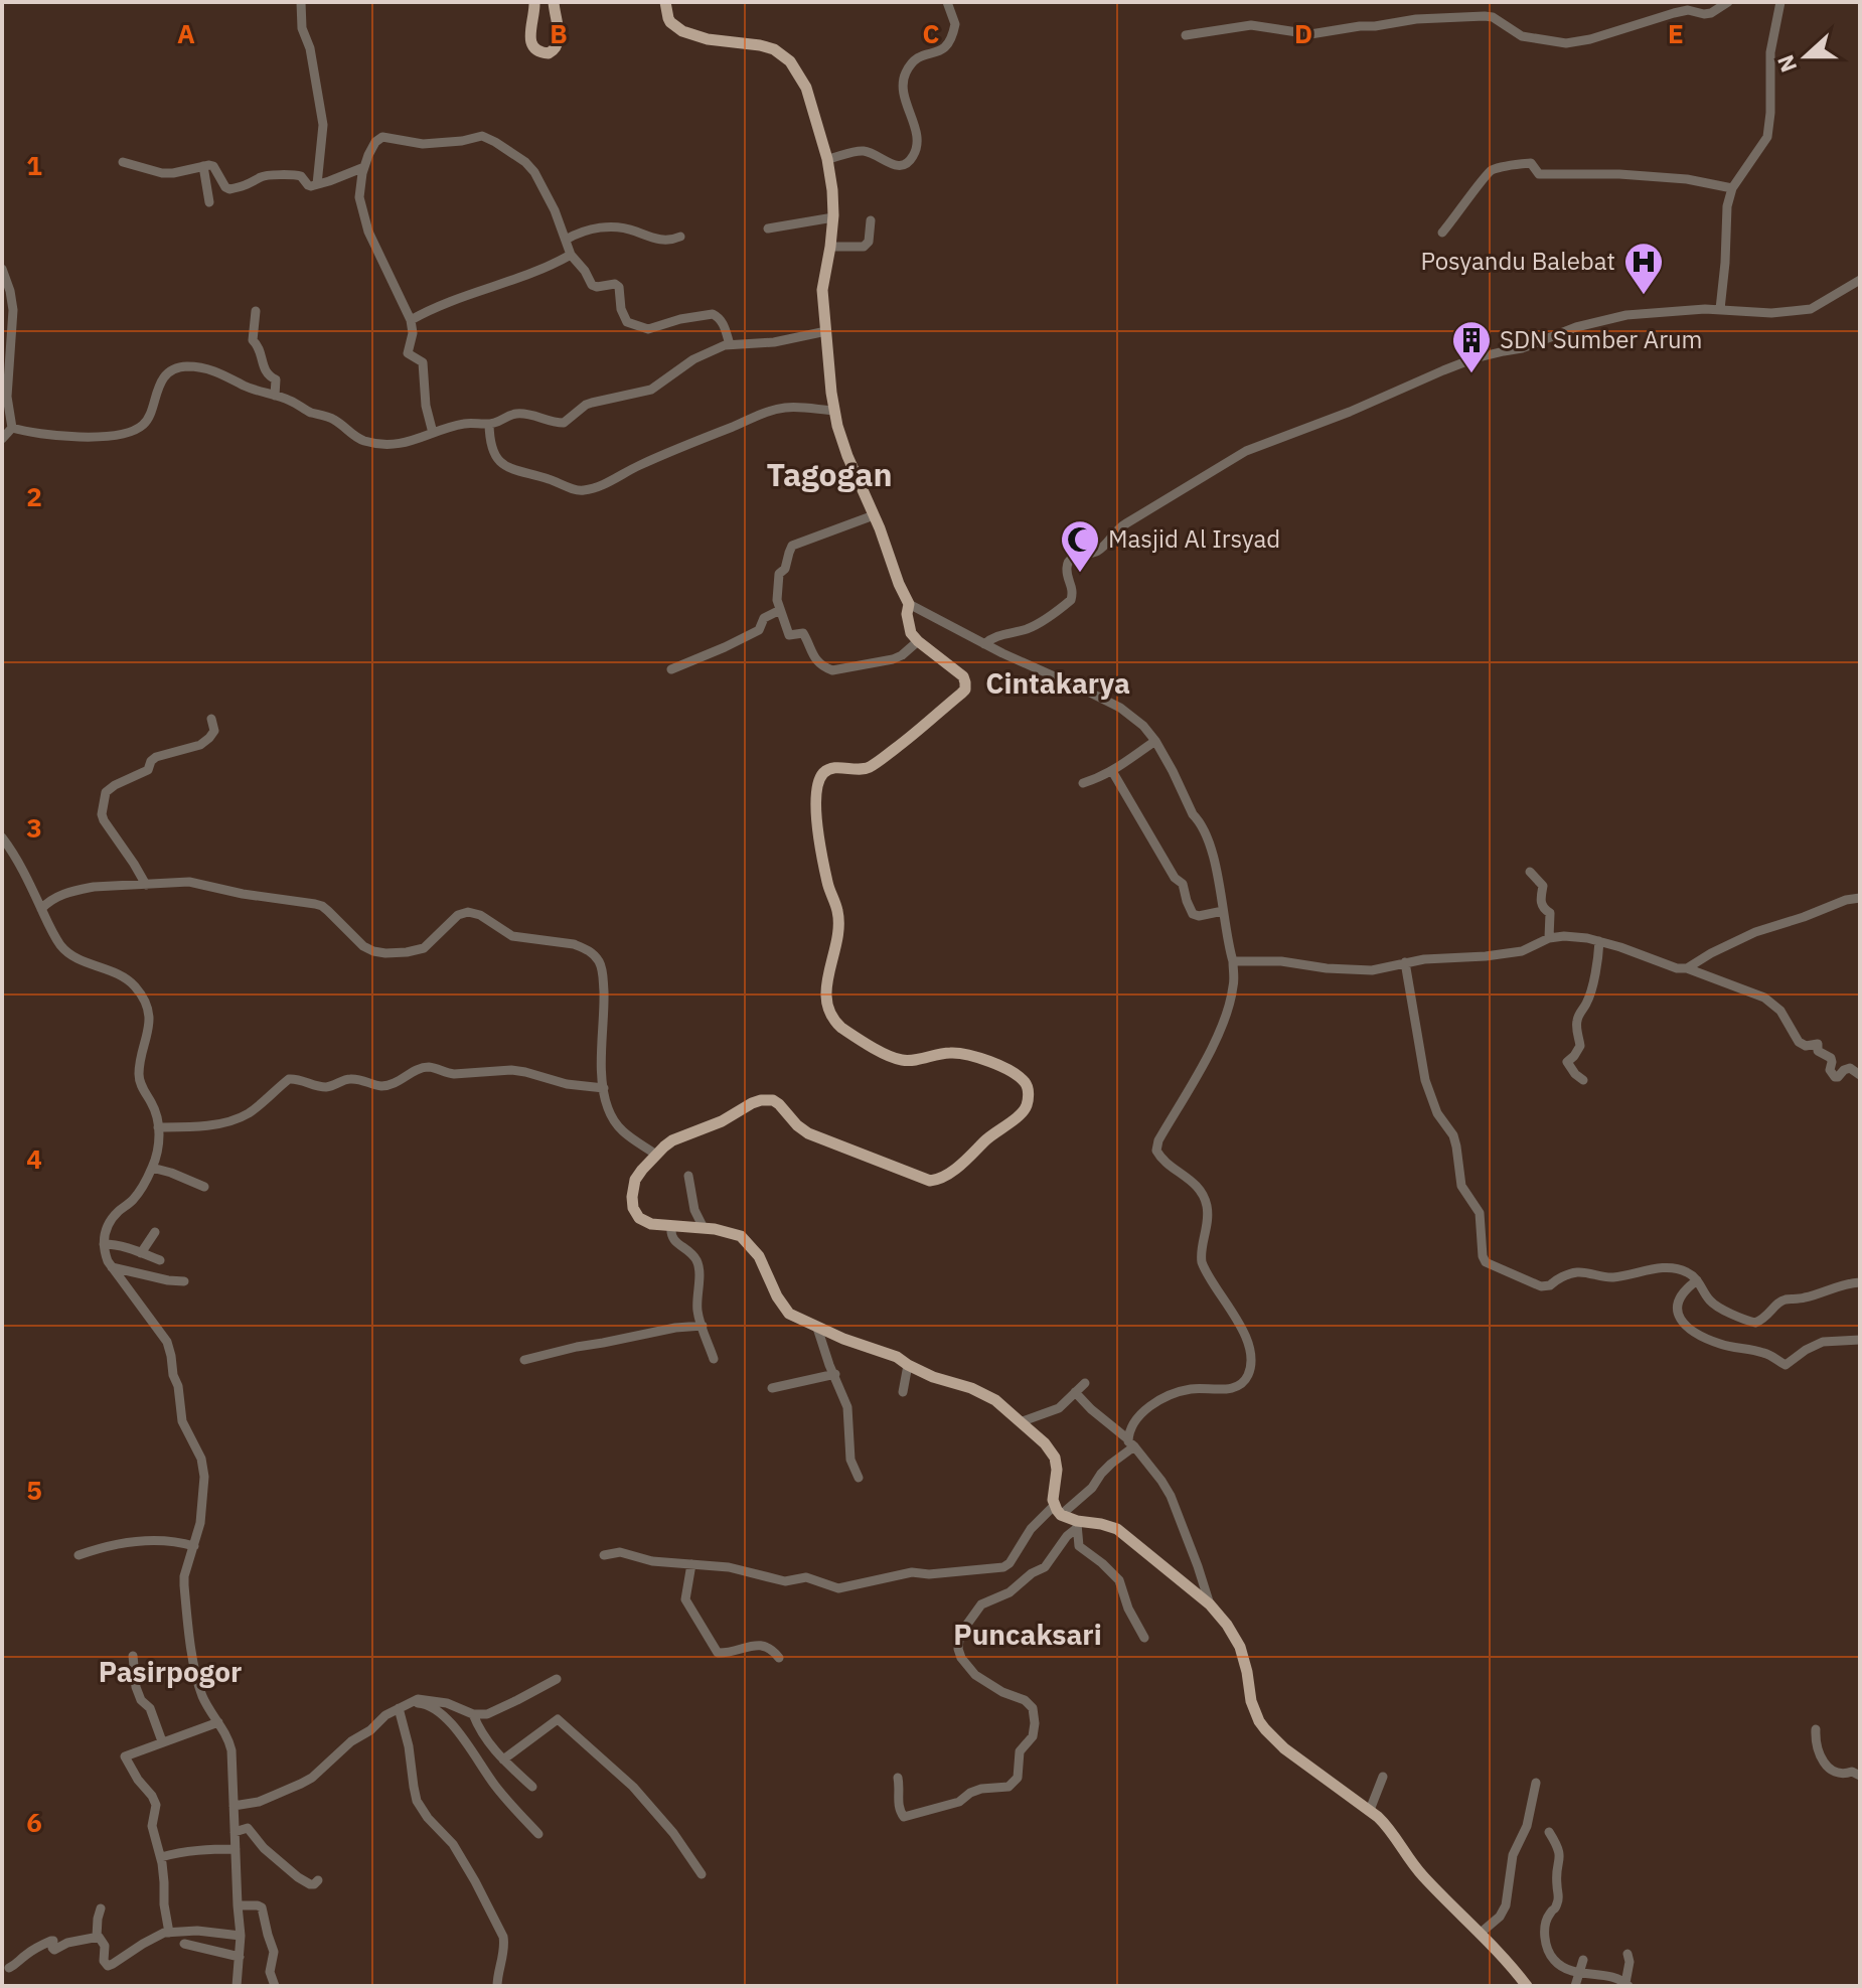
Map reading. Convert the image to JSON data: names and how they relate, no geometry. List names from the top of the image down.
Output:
{
  "districts": [
    "Tagogan",
    "Cintakarya",
    "Puncaksari",
    "Pasirpogor"
  ],
  "places": {
    "hospital": ["Posyandu Balebat"],
    "building": ["SDN Sumber Arum"],
    "mosque": ["Masjid Al Irsyad"]
  },
  "north": "left",
  "grid": {
    "columns": [
      "A",
      "B",
      "C",
      "D",
      "E"
    ],
    "rows": [
      "1",
      "2",
      "3",
      "4",
      "5",
      "6"
    ]
  }
}
